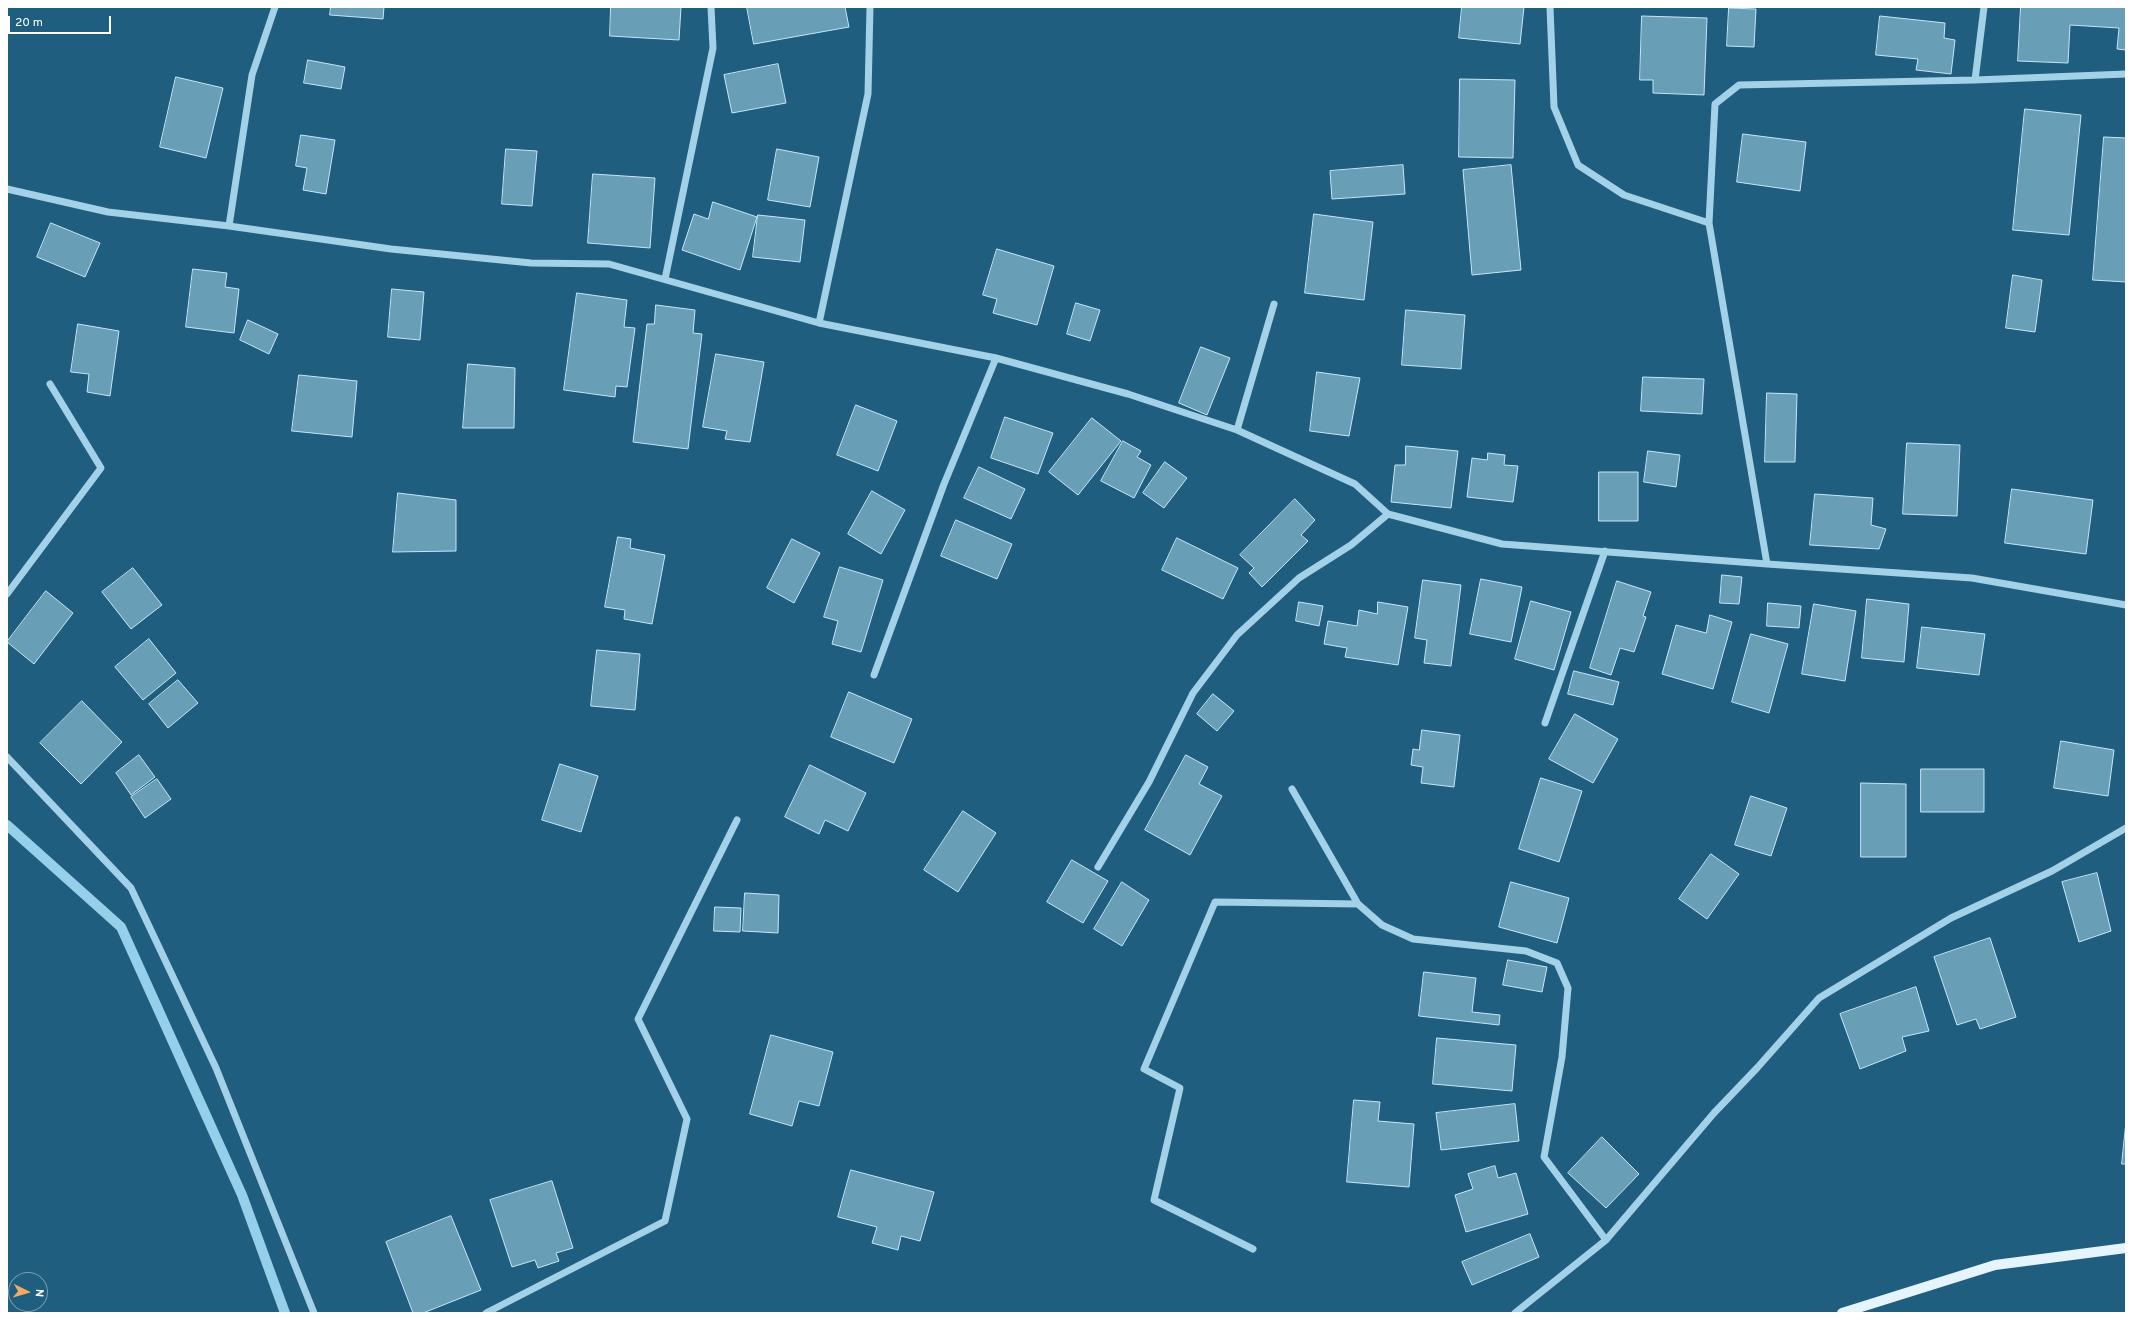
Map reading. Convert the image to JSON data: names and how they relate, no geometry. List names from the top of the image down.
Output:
{
  "scale_bar": "20 m",
  "north": "right"
}
